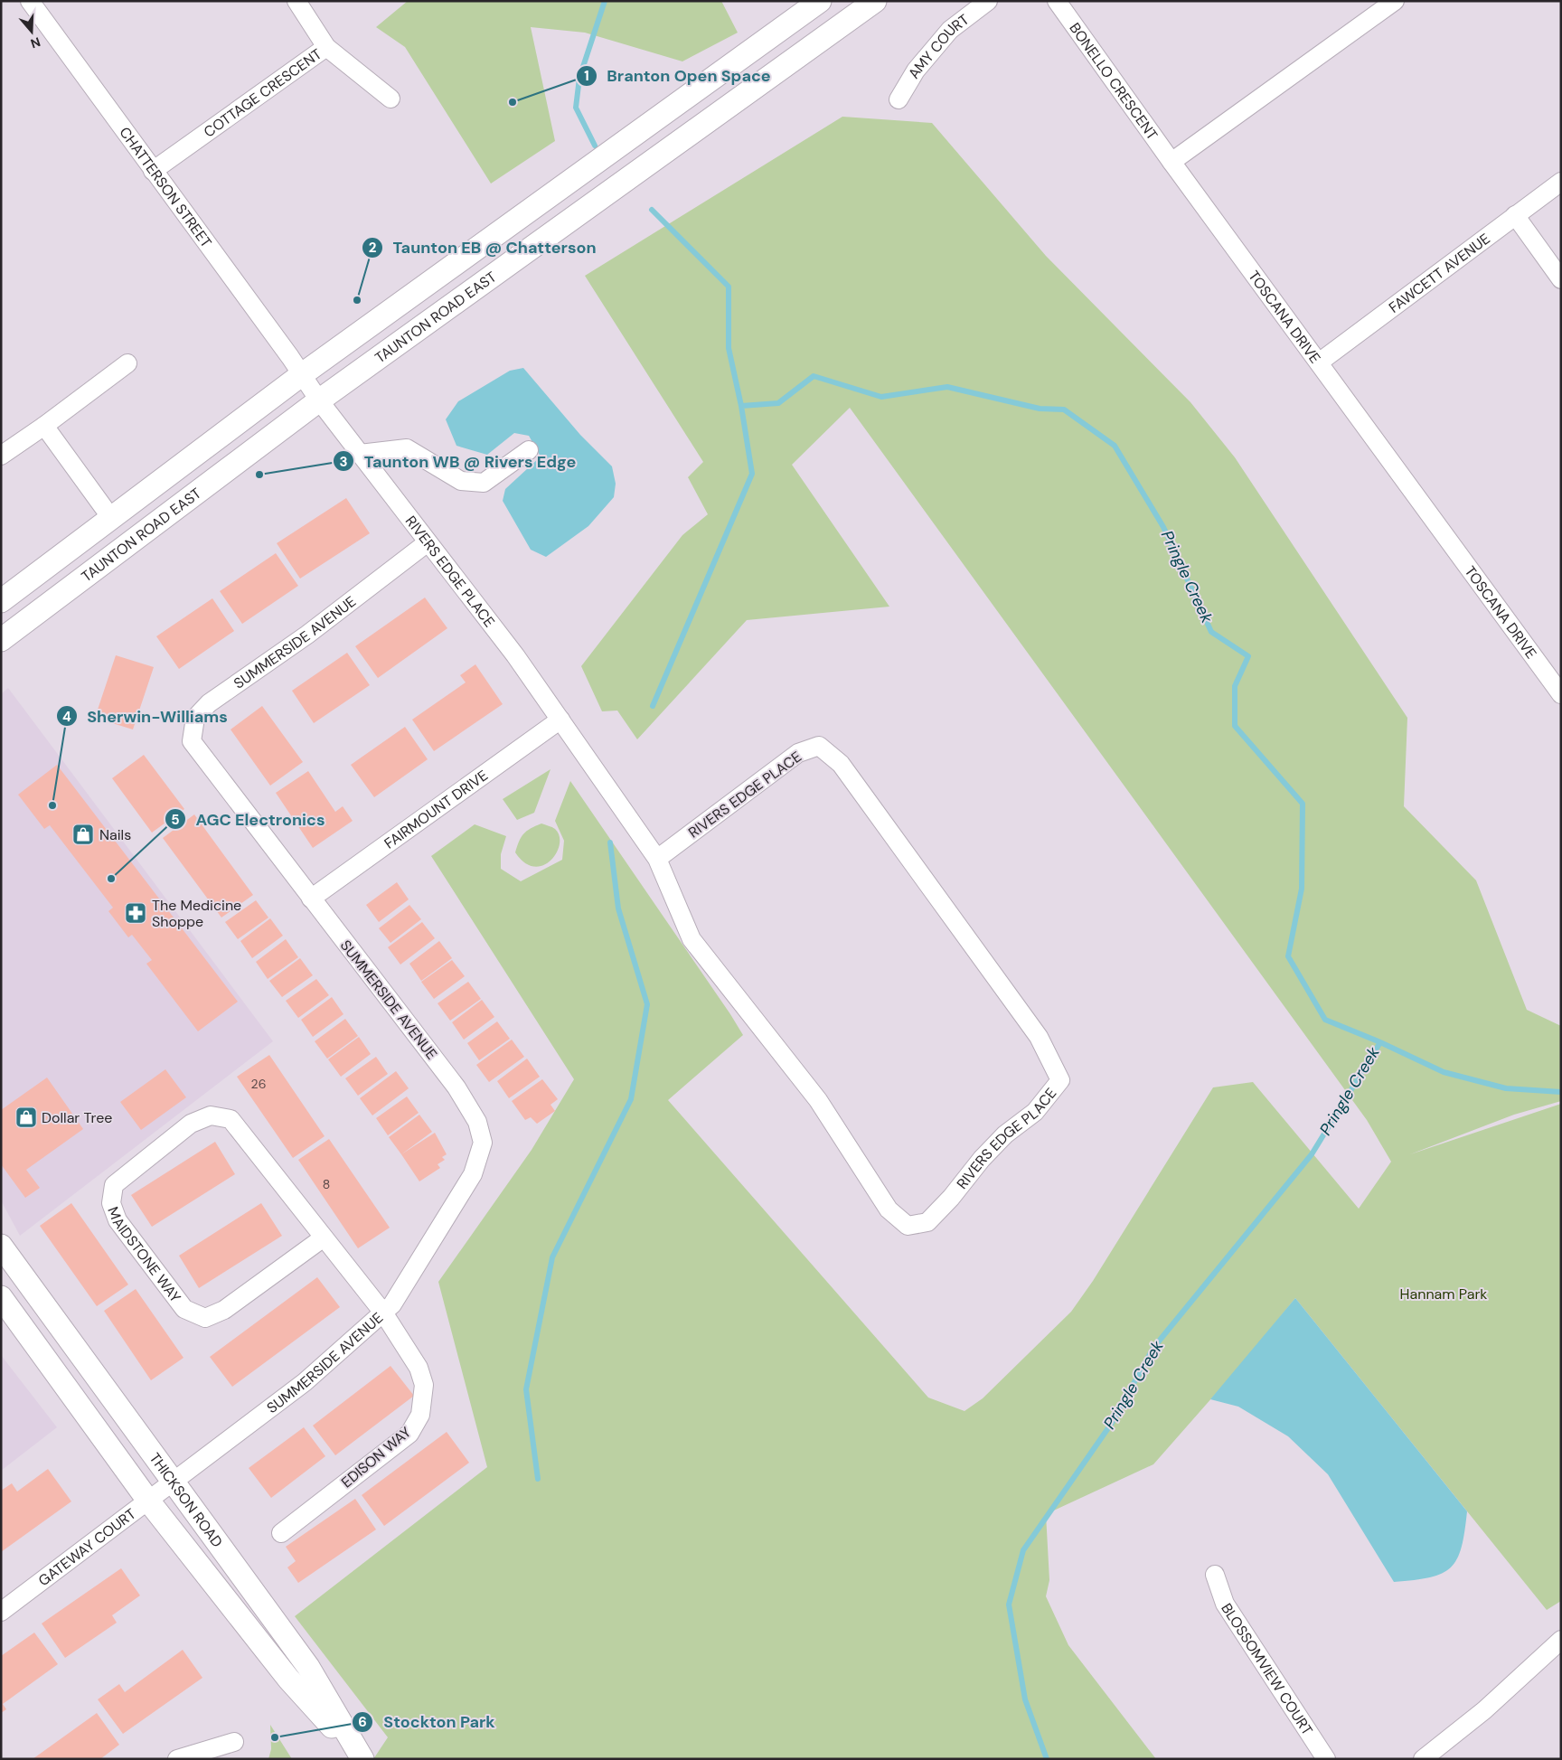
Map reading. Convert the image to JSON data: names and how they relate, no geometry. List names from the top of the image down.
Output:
{
  "streets": {
    "main road": ["TAUNTON ROAD EAST", "THICKSON ROAD"],
    "street": [
      "AMY COURT",
      "BONELLO CRESCENT",
      "COTTAGE CRESCENT",
      "CHATTERSON STREET",
      "FAWCETT AVENUE",
      "TOSCANA DRIVE",
      "RIVERS EDGE PLACE",
      "SUMMERSIDE AVENUE",
      "FAIRMOUNT DRIVE",
      "MAIDSTONE WAY",
      "EDISON WAY",
      "GATEWAY COURT",
      "BLOSSOMVIEW COURT"
    ]
  },
  "crossings": [
    ["BONELLO CRESCENT", "TOSCANA DRIVE"],
    ["COTTAGE CRESCENT", "CHATTERSON STREET"],
    ["CHATTERSON STREET", "RIVERS EDGE PLACE"],
    ["FAWCETT AVENUE", "TOSCANA DRIVE"],
    ["TAUNTON ROAD EAST", "RIVERS EDGE PLACE"],
    ["RIVERS EDGE PLACE", "SUMMERSIDE AVENUE"],
    ["RIVERS EDGE PLACE", "FAIRMOUNT DRIVE"],
    ["SUMMERSIDE AVENUE", "FAIRMOUNT DRIVE"],
    ["SUMMERSIDE AVENUE", "MAIDSTONE WAY"],
    ["SUMMERSIDE AVENUE", "EDISON WAY"],
    ["SUMMERSIDE AVENUE", "THICKSON ROAD"],
    ["SUMMERSIDE AVENUE", "GATEWAY COURT"],
    ["MAIDSTONE WAY", "EDISON WAY"],
    ["THICKSON ROAD", "GATEWAY COURT"]
  ],
  "water": ["Pringle Creek"],
  "parks": ["Hannam Park"],
  "places": {
    "other": [
      "Branton Open Space",
      "Taunton EB @ Chatterson",
      "Taunton WB @ Rivers Edge",
      "Sherwin-Williams",
      "AGC Electronics",
      "Stockton Park"
    ],
    "shop": ["Nails", "Dollar Tree"],
    "pharmacy": ["The Medicine Shoppe"]
  },
  "house_numbers": ["26", "8"],
  "north": "bottom"
}
